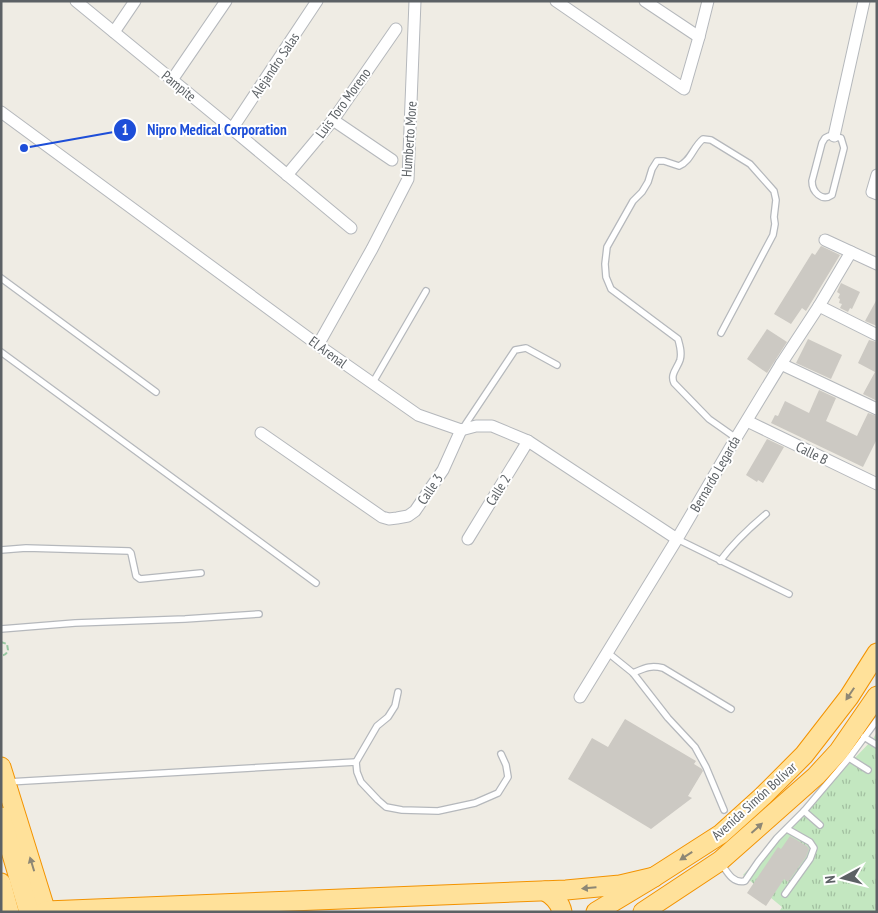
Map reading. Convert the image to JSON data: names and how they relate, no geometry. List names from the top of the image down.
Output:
{
  "streets": {
    "highway": ["Avenida Simón Bolívar"],
    "street": [
      "Alejandro Salas",
      "Pampite",
      "Luis Toro Moreno",
      "Humberto More",
      "El Arenal",
      "Calle B",
      "Bernardo Legarda",
      "Calle 3",
      "Calle 2"
    ]
  },
  "crossings": [
    ["Alejandro Salas", "Pampite"],
    ["Pampite", "Luis Toro Moreno"],
    ["Humberto More", "El Arenal"],
    ["El Arenal", "Bernardo Legarda"],
    ["El Arenal", "Calle 3"],
    ["El Arenal", "Calle 2"],
    ["Calle B", "Bernardo Legarda"]
  ],
  "places": ["Nipro Medical Corporation"],
  "north": "left"
}
